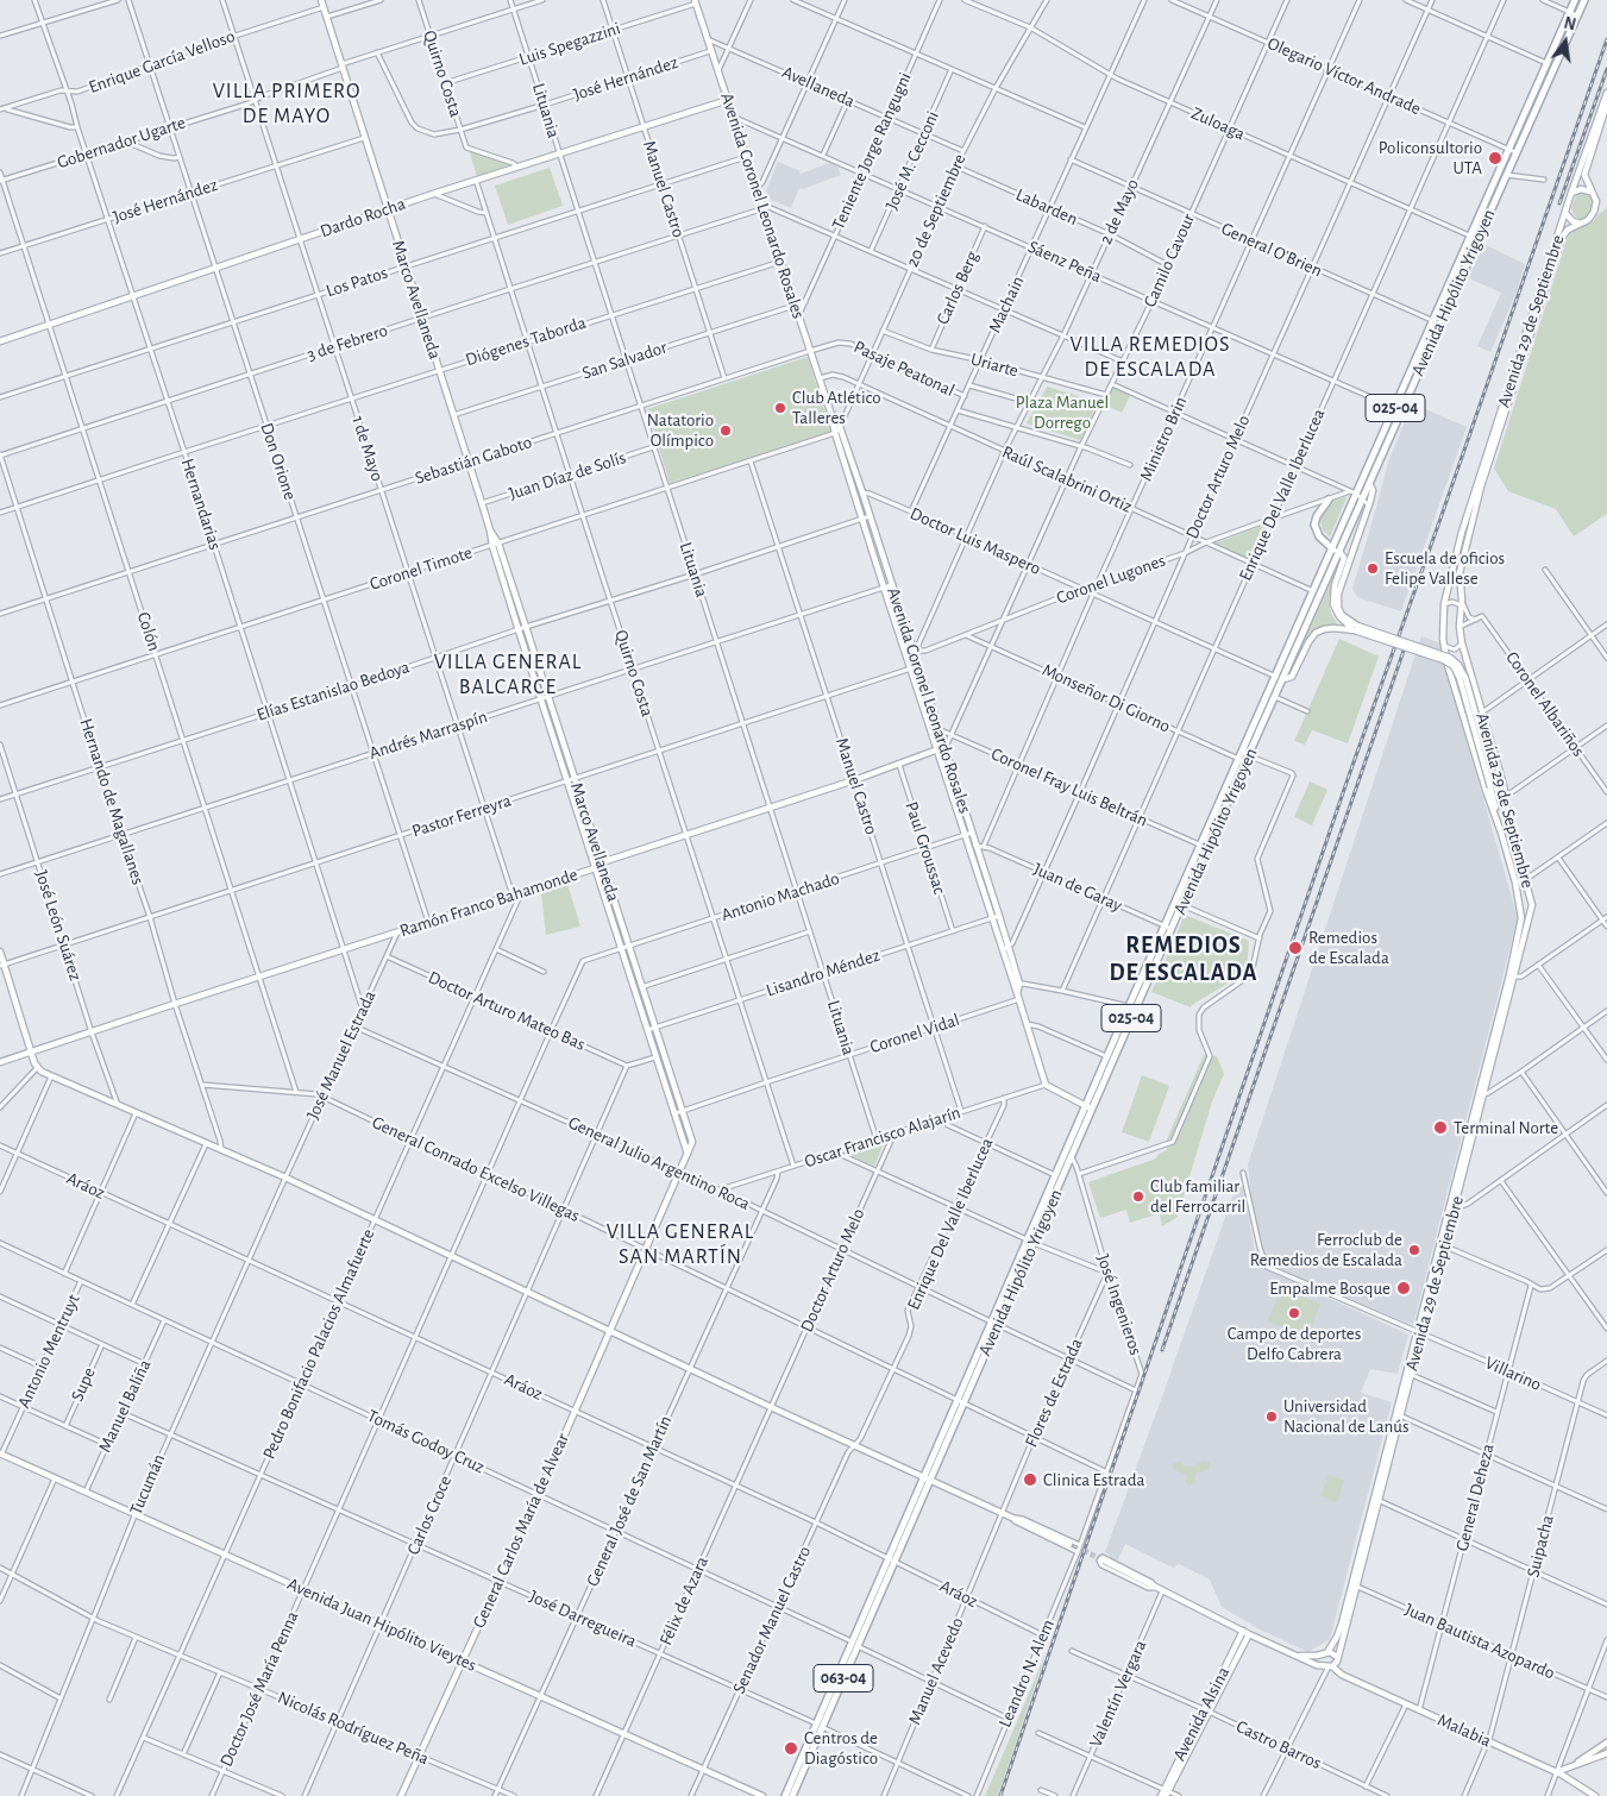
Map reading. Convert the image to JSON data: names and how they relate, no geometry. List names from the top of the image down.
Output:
{
  "streets": {
    "main road": ["Avenida Hipólito Yrigoyen", "025-04", "063-04"],
    "street": [
      "Luis Spegazzini",
      "Enrique García Velloso",
      "Quirno Costa",
      "Olegario Víctor Andrade",
      "José Hernández",
      "Avellaneda",
      "Lituania",
      "Zuloaga",
      "Gobernador Ugarte",
      "Teniente Jorge Rangugni",
      "José M. Cecconi",
      "Manuel Castro",
      "Avenida Coronel Leonardo Rosales",
      "Labarden",
      "20 de Septiembre",
      "2 de Mayo",
      "Dardo Rocha",
      "General O'Brien",
      "Camilo Cavour",
      "Sáenz Peña",
      "Los Patos",
      "Carlos Berg",
      "Marco Avellaneda",
      "Machain",
      "Avenida 29 de Septiembre",
      "Diógenes Taborda",
      "3 de Febrero",
      "San Salvador",
      "Uriarte",
      "Pasaje Peatonal",
      "Ministro Brin",
      "1 de Mayo",
      "Sebastián Gaboto",
      "Don Orione",
      "Juan Díaz de Solís",
      "Doctor Arturo Melo",
      "Raúl Scalabrini Ortiz",
      "Enrique Del Valle Iberlucea",
      "Hernandarias",
      "Doctor Luis Maspero",
      "Coronel Timote",
      "Coronel Lugones",
      "Colón",
      "Elías Estanislao Bedoya",
      "Monseñor Di Giorno",
      "Coronel Albariños",
      "Andrés Marraspín",
      "Coronel Fray Luis Beltrán",
      "Hernando de Magallanes",
      "Pastor Ferreyra",
      "Paul Groussac",
      "Juan de Garay",
      "Antonio Machado",
      "Ramón Franco Bahamonde",
      "José León Suárez",
      "Lisandro Méndez",
      "Doctor Arturo Mateo Bas",
      "Coronel Vidal",
      "José Manuel Estrada",
      "Oscar Francisco Alajarín",
      "General Julio Argentino Roca",
      "General Conrado Excelso Villegas",
      "Aráoz",
      "José Ingenieros",
      "Pedro Bonifacio Palacios Almafuerte",
      "Antonio Mentruyt",
      "Villarino",
      "Supe",
      "Flores de Estrada",
      "Manuel Baliña",
      "Tomás Godoy Cruz",
      "Tucumán",
      "General Deheza",
      "General José de San Martín",
      "Carlos Croce",
      "General Carlos María de Alvear",
      "Suipacha",
      "Félix de Azara",
      "José Darregueira",
      "Senador Manuel Castro",
      "Avenida Juan Hipólito Vieytes",
      "Juan Bautista Azopardo",
      "Manuel Acevedo",
      "Leandro N. Alem",
      "Doctor José María Penna",
      "Valentín Vergara",
      "Avenida Alsina",
      "Nicolás Rodríguez Peña",
      "Malabia",
      "Castro Barros"
    ]
  },
  "crossings": [
    ["Luis Spegazzini", "Quirno Costa"],
    ["Luis Spegazzini", "Lituania"],
    ["Luis Spegazzini", "Manuel Castro"],
    ["Luis Spegazzini", "Avenida Coronel Leonardo Rosales"],
    ["Enrique García Velloso", "Marco Avellaneda"],
    ["Enrique García Velloso", "1 de Mayo"],
    ["Enrique García Velloso", "Don Orione"],
    ["Enrique García Velloso", "Hernandarias"],
    ["Quirno Costa", "José Hernández"],
    ["Quirno Costa", "Gobernador Ugarte"],
    ["Quirno Costa", "Dardo Rocha"],
    ["Quirno Costa", "Los Patos"],
    ["Quirno Costa", "Diógenes Taborda"],
    ["Quirno Costa", "3 de Febrero"],
    ["Quirno Costa", "San Salvador"],
    ["Quirno Costa", "Sebastián Gaboto"],
    ["Quirno Costa", "Juan Díaz de Solís"],
    ["Quirno Costa", "Coronel Timote"],
    ["Quirno Costa", "Elías Estanislao Bedoya"],
    ["Quirno Costa", "Andrés Marraspín"],
    ["Quirno Costa", "Pastor Ferreyra"],
    ["Quirno Costa", "Antonio Machado"],
    ["Quirno Costa", "Ramón Franco Bahamonde"],
    ["Quirno Costa", "Lisandro Méndez"],
    ["Quirno Costa", "Coronel Vidal"],
    ["Quirno Costa", "Oscar Francisco Alajarín"],
    ["Olegario Víctor Andrade", "2 de Mayo"],
    ["Olegario Víctor Andrade", "Camilo Cavour"],
    ["Olegario Víctor Andrade", "Avenida Hipólito Yrigoyen"],
    ["Olegario Víctor Andrade", "Ministro Brin"],
    ["Olegario Víctor Andrade", "Doctor Arturo Melo"],
    ["Olegario Víctor Andrade", "Enrique Del Valle Iberlucea"],
    ["José Hernández", "Lituania"],
    ["José Hernández", "Gobernador Ugarte"],
    ["José Hernández", "Manuel Castro"],
    ["José Hernández", "Avenida Coronel Leonardo Rosales"],
    ["José Hernández", "Marco Avellaneda"],
    ["José Hernández", "1 de Mayo"],
    ["José Hernández", "Don Orione"],
    ["José Hernández", "Hernandarias"],
    ["José Hernández", "Colón"],
    ["Avellaneda", "Teniente Jorge Rangugni"],
    ["Avellaneda", "José M. Cecconi"],
    ["Avellaneda", "Avenida Coronel Leonardo Rosales"],
    ["Avellaneda", "20 de Septiembre"],
    ["Lituania", "Gobernador Ugarte"],
    ["Lituania", "Dardo Rocha"],
    ["Lituania", "Los Patos"],
    ["Lituania", "Diógenes Taborda"],
    ["Lituania", "3 de Febrero"],
    ["Lituania", "San Salvador"],
    ["Lituania", "Sebastián Gaboto"],
    ["Lituania", "Juan Díaz de Solís"],
    ["Lituania", "Coronel Timote"],
    ["Lituania", "Elías Estanislao Bedoya"],
    ["Lituania", "Andrés Marraspín"],
    ["Lituania", "Pastor Ferreyra"],
    ["Lituania", "Antonio Machado"],
    ["Lituania", "Ramón Franco Bahamonde"],
    ["Lituania", "Lisandro Méndez"],
    ["Lituania", "Coronel Vidal"],
    ["Lituania", "Oscar Francisco Alajarín"],
    ["Zuloaga", "20 de Septiembre"],
    ["Zuloaga", "2 de Mayo"],
    ["Zuloaga", "Camilo Cavour"],
    ["Zuloaga", "Avenida Hipólito Yrigoyen"],
    ["Zuloaga", "Machain"],
    ["Zuloaga", "Ministro Brin"],
    ["Zuloaga", "Doctor Arturo Melo"],
    ["Zuloaga", "Enrique Del Valle Iberlucea"],
    ["Gobernador Ugarte", "Marco Avellaneda"],
    ["Gobernador Ugarte", "1 de Mayo"],
    ["Gobernador Ugarte", "Don Orione"],
    ["Gobernador Ugarte", "Hernandarias"],
    ["Gobernador Ugarte", "Colón"],
    ["Teniente Jorge Rangugni", "Avenida Coronel Leonardo Rosales"],
    ["Teniente Jorge Rangugni", "Sáenz Peña"],
    ["José M. Cecconi", "Sáenz Peña"],
    ["Manuel Castro", "Dardo Rocha"],
    ["Manuel Castro", "Los Patos"],
    ["Manuel Castro", "Diógenes Taborda"],
    ["Manuel Castro", "3 de Febrero"],
    ["Manuel Castro", "San Salvador"],
    ["Manuel Castro", "Sebastián Gaboto"],
    ["Manuel Castro", "Coronel Timote"],
    ["Manuel Castro", "Elías Estanislao Bedoya"],
    ["Manuel Castro", "Andrés Marraspín"],
    ["Manuel Castro", "Pastor Ferreyra"],
    ["Manuel Castro", "Antonio Machado"],
    ["Manuel Castro", "Ramón Franco Bahamonde"],
    ["Manuel Castro", "Lisandro Méndez"],
    ["Manuel Castro", "Coronel Vidal"],
    ["Manuel Castro", "Oscar Francisco Alajarín"],
    ["Avenida Coronel Leonardo Rosales", "20 de Septiembre"],
    ["Avenida Coronel Leonardo Rosales", "2 de Mayo"],
    ["Avenida Coronel Leonardo Rosales", "Dardo Rocha"],
    ["Avenida Coronel Leonardo Rosales", "Camilo Cavour"],
    ["Avenida Coronel Leonardo Rosales", "Sáenz Peña"],
    ["Avenida Coronel Leonardo Rosales", "Los Patos"],
    ["Avenida Coronel Leonardo Rosales", "Diógenes Taborda"],
    ["Avenida Coronel Leonardo Rosales", "3 de Febrero"],
    ["Avenida Coronel Leonardo Rosales", "San Salvador"],
    ["Avenida Coronel Leonardo Rosales", "Pasaje Peatonal"],
    ["Avenida Coronel Leonardo Rosales", "Sebastián Gaboto"],
    ["Avenida Coronel Leonardo Rosales", "Doctor Arturo Melo"],
    ["Avenida Coronel Leonardo Rosales", "Raúl Scalabrini Ortiz"],
    ["Avenida Coronel Leonardo Rosales", "Doctor Luis Maspero"],
    ["Avenida Coronel Leonardo Rosales", "Coronel Timote"],
    ["Avenida Coronel Leonardo Rosales", "Coronel Lugones"],
    ["Avenida Coronel Leonardo Rosales", "Elías Estanislao Bedoya"],
    ["Avenida Coronel Leonardo Rosales", "Andrés Marraspín"],
    ["Avenida Coronel Leonardo Rosales", "Coronel Fray Luis Beltrán"],
    ["Avenida Coronel Leonardo Rosales", "Pastor Ferreyra"],
    ["Avenida Coronel Leonardo Rosales", "Antonio Machado"],
    ["Avenida Coronel Leonardo Rosales", "Ramón Franco Bahamonde"],
    ["Avenida Coronel Leonardo Rosales", "Lisandro Méndez"],
    ["Avenida Coronel Leonardo Rosales", "Coronel Vidal"],
    ["Avenida Coronel Leonardo Rosales", "Oscar Francisco Alajarín"],
    ["Labarden", "20 de Septiembre"],
    ["Labarden", "2 de Mayo"],
    ["Labarden", "Camilo Cavour"],
    ["Labarden", "Machain"],
    ["20 de Septiembre", "Sáenz Peña"],
    ["20 de Septiembre", "Uriarte"],
    ["20 de Septiembre", "Pasaje Peatonal"],
    ["20 de Septiembre", "Raúl Scalabrini Ortiz"],
    ["2 de Mayo", "General O'Brien"],
    ["2 de Mayo", "Sáenz Peña"],
    ["2 de Mayo", "Uriarte"],
    ["2 de Mayo", "Pasaje Peatonal"],
    ["2 de Mayo", "Raúl Scalabrini Ortiz"],
    ["2 de Mayo", "Doctor Luis Maspero"],
    ["2 de Mayo", "Coronel Lugones"],
    ["Dardo Rocha", "Marco Avellaneda"],
    ["Dardo Rocha", "1 de Mayo"],
    ["Dardo Rocha", "Don Orione"],
    ["Dardo Rocha", "Hernandarias"],
    ["Dardo Rocha", "Colón"],
    ["General O'Brien", "Camilo Cavour"],
    ["General O'Brien", "Avenida Hipólito Yrigoyen"],
    ["General O'Brien", "Machain"],
    ["General O'Brien", "Ministro Brin"],
    ["General O'Brien", "Doctor Arturo Melo"],
    ["General O'Brien", "Enrique Del Valle Iberlucea"],
    ["Camilo Cavour", "Sáenz Peña"],
    ["Camilo Cavour", "Uriarte"],
    ["Camilo Cavour", "Raúl Scalabrini Ortiz"],
    ["Camilo Cavour", "Doctor Luis Maspero"],
    ["Camilo Cavour", "Coronel Lugones"],
    ["Camilo Cavour", "Monseñor Di Giorno"],
    ["Camilo Cavour", "Coronel Fray Luis Beltrán"],
    ["Camilo Cavour", "Ramón Franco Bahamonde"],
    ["Sáenz Peña", "Carlos Berg"],
    ["Sáenz Peña", "Avenida Hipólito Yrigoyen"],
    ["Sáenz Peña", "Machain"],
    ["Sáenz Peña", "Ministro Brin"],
    ["Sáenz Peña", "Doctor Arturo Melo"],
    ["Sáenz Peña", "Enrique Del Valle Iberlucea"],
    ["Los Patos", "Marco Avellaneda"],
    ["Los Patos", "1 de Mayo"],
    ["Los Patos", "Don Orione"],
    ["Los Patos", "Hernandarias"],
    ["Los Patos", "Colón"],
    ["Carlos Berg", "Uriarte"],
    ["Avenida Hipólito Yrigoyen", "Raúl Scalabrini Ortiz"],
    ["Avenida Hipólito Yrigoyen", "Doctor Luis Maspero"],
    ["Avenida Hipólito Yrigoyen", "Coronel Lugones"],
    ["Avenida Hipólito Yrigoyen", "Monseñor Di Giorno"],
    ["Avenida Hipólito Yrigoyen", "Coronel Fray Luis Beltrán"],
    ["Avenida Hipólito Yrigoyen", "Juan de Garay"],
    ["Avenida Hipólito Yrigoyen", "General Julio Argentino Roca"],
    ["Avenida Hipólito Yrigoyen", "General Conrado Excelso Villegas"],
    ["Avenida Hipólito Yrigoyen", "Aráoz"],
    ["Avenida Hipólito Yrigoyen", "José Ingenieros"],
    ["Avenida Hipólito Yrigoyen", "Tomás Godoy Cruz"],
    ["Avenida Hipólito Yrigoyen", "José Darregueira"],
    ["Marco Avellaneda", "Diógenes Taborda"],
    ["Marco Avellaneda", "3 de Febrero"],
    ["Marco Avellaneda", "San Salvador"],
    ["Marco Avellaneda", "Sebastián Gaboto"],
    ["Marco Avellaneda", "Juan Díaz de Solís"],
    ["Marco Avellaneda", "Coronel Timote"],
    ["Marco Avellaneda", "Elías Estanislao Bedoya"],
    ["Marco Avellaneda", "Andrés Marraspín"],
    ["Marco Avellaneda", "Pastor Ferreyra"],
    ["Marco Avellaneda", "Antonio Machado"],
    ["Marco Avellaneda", "Ramón Franco Bahamonde"],
    ["Marco Avellaneda", "Lisandro Méndez"],
    ["Marco Avellaneda", "Coronel Vidal"],
    ["Marco Avellaneda", "General Julio Argentino Roca"],
    ["Marco Avellaneda", "General Conrado Excelso Villegas"],
    ["Marco Avellaneda", "General Carlos María de Alvear"],
    ["Machain", "Uriarte"],
    ["Machain", "Pasaje Peatonal"],
    ["Machain", "Raúl Scalabrini Ortiz"],
    ["Machain", "Doctor Luis Maspero"],
    ["Avenida 29 de Septiembre", "Villarino"],
    ["Avenida 29 de Septiembre", "Juan Bautista Azopardo"],
    ["Avenida 29 de Septiembre", "Malabia"],
    ["Diógenes Taborda", "1 de Mayo"],
    ["Diógenes Taborda", "Don Orione"],
    ["Diógenes Taborda", "Hernandarias"],
    ["Diógenes Taborda", "Colón"],
    ["Diógenes Taborda", "Hernando de Magallanes"],
    ["3 de Febrero", "1 de Mayo"],
    ["3 de Febrero", "Don Orione"],
    ["3 de Febrero", "Hernandarias"],
    ["3 de Febrero", "Colón"],
    ["3 de Febrero", "Hernando de Magallanes"],
    ["Pasaje Peatonal", "Sebastián Gaboto"],
    ["Ministro Brin", "Raúl Scalabrini Ortiz"],
    ["Ministro Brin", "Doctor Luis Maspero"],
    ["Ministro Brin", "Coronel Lugones"],
    ["Ministro Brin", "Monseñor Di Giorno"],
    ["Ministro Brin", "Coronel Fray Luis Beltrán"],
    ["Ministro Brin", "Juan de Garay"],
    ["1 de Mayo", "Sebastián Gaboto"],
    ["1 de Mayo", "Coronel Timote"],
    ["1 de Mayo", "Elías Estanislao Bedoya"],
    ["1 de Mayo", "Andrés Marraspín"],
    ["1 de Mayo", "Pastor Ferreyra"],
    ["1 de Mayo", "Ramón Franco Bahamonde"],
    ["Sebastián Gaboto", "Don Orione"],
    ["Sebastián Gaboto", "Hernandarias"],
    ["Sebastián Gaboto", "Colón"],
    ["Sebastián Gaboto", "Hernando de Magallanes"],
    ["Don Orione", "Coronel Timote"],
    ["Don Orione", "Elías Estanislao Bedoya"],
    ["Don Orione", "Andrés Marraspín"],
    ["Don Orione", "Pastor Ferreyra"],
    ["Don Orione", "Ramón Franco Bahamonde"],
    ["Doctor Arturo Melo", "Raúl Scalabrini Ortiz"],
    ["Doctor Arturo Melo", "Doctor Luis Maspero"],
    ["Doctor Arturo Melo", "Coronel Lugones"],
    ["Doctor Arturo Melo", "Monseñor Di Giorno"],
    ["Doctor Arturo Melo", "Coronel Fray Luis Beltrán"],
    ["Doctor Arturo Melo", "Juan de Garay"],
    ["Doctor Arturo Melo", "Oscar Francisco Alajarín"],
    ["Doctor Arturo Melo", "General Julio Argentino Roca"],
    ["Doctor Arturo Melo", "General Conrado Excelso Villegas"],
    ["Doctor Arturo Melo", "Félix de Azara"],
    ["Raúl Scalabrini Ortiz", "Enrique Del Valle Iberlucea"],
    ["Raúl Scalabrini Ortiz", "Coronel Lugones"],
    ["Enrique Del Valle Iberlucea", "Doctor Luis Maspero"],
    ["Enrique Del Valle Iberlucea", "Coronel Lugones"],
    ["Enrique Del Valle Iberlucea", "Monseñor Di Giorno"],
    ["Enrique Del Valle Iberlucea", "Coronel Fray Luis Beltrán"],
    ["Enrique Del Valle Iberlucea", "Juan de Garay"],
    ["Enrique Del Valle Iberlucea", "Oscar Francisco Alajarín"],
    ["Enrique Del Valle Iberlucea", "General Julio Argentino Roca"],
    ["Enrique Del Valle Iberlucea", "General Conrado Excelso Villegas"],
    ["Enrique Del Valle Iberlucea", "Senador Manuel Castro"],
    ["Hernandarias", "Coronel Timote"],
    ["Hernandarias", "Elías Estanislao Bedoya"],
    ["Hernandarias", "Andrés Marraspín"],
    ["Hernandarias", "Pastor Ferreyra"],
    ["Hernandarias", "Ramón Franco Bahamonde"],
    ["Hernandarias", "José Manuel Estrada"],
    ["Doctor Luis Maspero", "Coronel Lugones"],
    ["Coronel Timote", "Colón"],
    ["Coronel Timote", "Hernando de Magallanes"],
    ["Coronel Lugones", "Monseñor Di Giorno"],
    ["Colón", "Elías Estanislao Bedoya"],
    ["Colón", "Andrés Marraspín"],
    ["Colón", "Pastor Ferreyra"],
    ["Colón", "Ramón Franco Bahamonde"],
    ["Colón", "General Conrado Excelso Villegas"],
    ["Elías Estanislao Bedoya", "Hernando de Magallanes"],
    ["Elías Estanislao Bedoya", "José León Suárez"],
    ["Andrés Marraspín", "Hernando de Magallanes"],
    ["Andrés Marraspín", "José León Suárez"],
    ["Hernando de Magallanes", "Pastor Ferreyra"],
    ["Hernando de Magallanes", "Ramón Franco Bahamonde"],
    ["Hernando de Magallanes", "General Conrado Excelso Villegas"],
    ["Pastor Ferreyra", "José León Suárez"],
    ["Paul Groussac", "Antonio Machado"],
    ["Paul Groussac", "Ramón Franco Bahamonde"],
    ["Paul Groussac", "Lisandro Méndez"],
    ["Antonio Machado", "Doctor José María Penna"],
    ["Ramón Franco Bahamonde", "José León Suárez"],
    ["Ramón Franco Bahamonde", "José Manuel Estrada"],
    ["Ramón Franco Bahamonde", "Pedro Bonifacio Palacios Almafuerte"],
    ["Doctor Arturo Mateo Bas", "José Manuel Estrada"],
    ["Doctor Arturo Mateo Bas", "Pedro Bonifacio Palacios Almafuerte"],
    ["Doctor Arturo Mateo Bas", "Carlos Croce"],
    ["Doctor Arturo Mateo Bas", "Doctor José María Penna"],
    ["José Manuel Estrada", "General Julio Argentino Roca"],
    ["José Manuel Estrada", "General Conrado Excelso Villegas"],
    ["José Manuel Estrada", "Tucumán"],
    ["Oscar Francisco Alajarín", "General Julio Argentino Roca"],
    ["Oscar Francisco Alajarín", "General José de San Martín"],
    ["General Julio Argentino Roca", "José Ingenieros"],
    ["General Julio Argentino Roca", "Pedro Bonifacio Palacios Almafuerte"],
    ["General Julio Argentino Roca", "Flores de Estrada"],
    ["General Julio Argentino Roca", "General José de San Martín"],
    ["General Julio Argentino Roca", "Carlos Croce"],
    ["General Julio Argentino Roca", "Doctor José María Penna"],
    ["General Conrado Excelso Villegas", "Pedro Bonifacio Palacios Almafuerte"],
    ["General Conrado Excelso Villegas", "General José de San Martín"],
    ["General Conrado Excelso Villegas", "Carlos Croce"],
    ["General Conrado Excelso Villegas", "General Carlos María de Alvear"],
    ["General Conrado Excelso Villegas", "Doctor José María Penna"],
    ["Aráoz", "Pedro Bonifacio Palacios Almafuerte"],
    ["Aráoz", "Antonio Mentruyt"],
    ["Aráoz", "Tucumán"],
    ["Aráoz", "General José de San Martín"],
    ["Aráoz", "Carlos Croce"],
    ["Aráoz", "General Carlos María de Alvear"],
    ["Aráoz", "Félix de Azara"],
    ["Aráoz", "Senador Manuel Castro"],
    ["Aráoz", "Manuel Acevedo"],
    ["Aráoz", "Leandro N. Alem"],
    ["Aráoz", "Doctor José María Penna"],
    ["José Ingenieros", "Flores de Estrada"],
    ["José Ingenieros", "Leandro N. Alem"],
    ["Pedro Bonifacio Palacios Almafuerte", "Tomás Godoy Cruz"],
    ["Pedro Bonifacio Palacios Almafuerte", "José Darregueira"],
    ["Pedro Bonifacio Palacios Almafuerte", "Avenida Juan Hipólito Vieytes"],
    ["Pedro Bonifacio Palacios Almafuerte", "Nicolás Rodríguez Peña"],
    ["Antonio Mentruyt", "Tomás Godoy Cruz"],
    ["Antonio Mentruyt", "Avenida Juan Hipólito Vieytes"],
    ["Villarino", "General Deheza"],
    ["Villarino", "Suipacha"],
    ["Flores de Estrada", "Manuel Acevedo"],
    ["Manuel Baliña", "Tomás Godoy Cruz"],
    ["Manuel Baliña", "José Darregueira"],
    ["Manuel Baliña", "Avenida Juan Hipólito Vieytes"],
    ["Tomás Godoy Cruz", "Tucumán"],
    ["Tomás Godoy Cruz", "General José de San Martín"],
    ["Tomás Godoy Cruz", "Carlos Croce"],
    ["Tomás Godoy Cruz", "General Carlos María de Alvear"],
    ["Tomás Godoy Cruz", "Félix de Azara"],
    ["Tomás Godoy Cruz", "Senador Manuel Castro"],
    ["Tomás Godoy Cruz", "Doctor José María Penna"],
    ["Tucumán", "José Darregueira"],
    ["Tucumán", "Avenida Juan Hipólito Vieytes"],
    ["Tucumán", "Nicolás Rodríguez Peña"],
    ["General Deheza", "Juan Bautista Azopardo"],
    ["General Deheza", "Malabia"],
    ["General José de San Martín", "José Darregueira"],
    ["General José de San Martín", "Avenida Juan Hipólito Vieytes"],
    ["General José de San Martín", "Nicolás Rodríguez Peña"],
    ["Carlos Croce", "José Darregueira"],
    ["Carlos Croce", "Avenida Juan Hipólito Vieytes"],
    ["Carlos Croce", "Nicolás Rodríguez Peña"],
    ["General Carlos María de Alvear", "José Darregueira"],
    ["General Carlos María de Alvear", "Avenida Juan Hipólito Vieytes"],
    ["General Carlos María de Alvear", "Nicolás Rodríguez Peña"],
    ["Suipacha", "Juan Bautista Azopardo"],
    ["Suipacha", "Malabia"],
    ["Félix de Azara", "José Darregueira"],
    ["Félix de Azara", "Avenida Juan Hipólito Vieytes"],
    ["José Darregueira", "Senador Manuel Castro"],
    ["José Darregueira", "Manuel Acevedo"],
    ["José Darregueira", "Doctor José María Penna"],
    ["Senador Manuel Castro", "Avenida Juan Hipólito Vieytes"],
    ["Avenida Juan Hipólito Vieytes", "Doctor José María Penna"],
    ["Doctor José María Penna", "Nicolás Rodríguez Peña"],
    ["Valentín Vergara", "Malabia"],
    ["Valentín Vergara", "Castro Barros"],
    ["Avenida Alsina", "Malabia"],
    ["Avenida Alsina", "Castro Barros"]
  ],
  "districts": [
    "VILLA PRIMERO DE MAYO",
    "VILLA REMEDIOS DE ESCALADA",
    "VILLA GENERAL BALCARCE",
    "REMEDIOS DE ESCALADA",
    "VILLA GENERAL SAN MARTÍN"
  ],
  "parks": ["Plaza Manuel Dorrego"],
  "places": [
    "Policonsultorio UTA",
    "Club Atlético Talleres",
    "Natatorio Olímpico",
    "Escuela de oficios Felipe Vallese",
    "Remedios de Escalada",
    "Terminal Norte",
    "Club familiar del Ferrocarril",
    "Ferroclub de Remedios de Escalada",
    "Empalme Bosque",
    "Campo de deportes Delfo Cabrera",
    "Universidad Nacional de Lanús",
    "Clinica Estrada",
    "Centros de Diagóstico"
  ],
  "north": "top"
}
